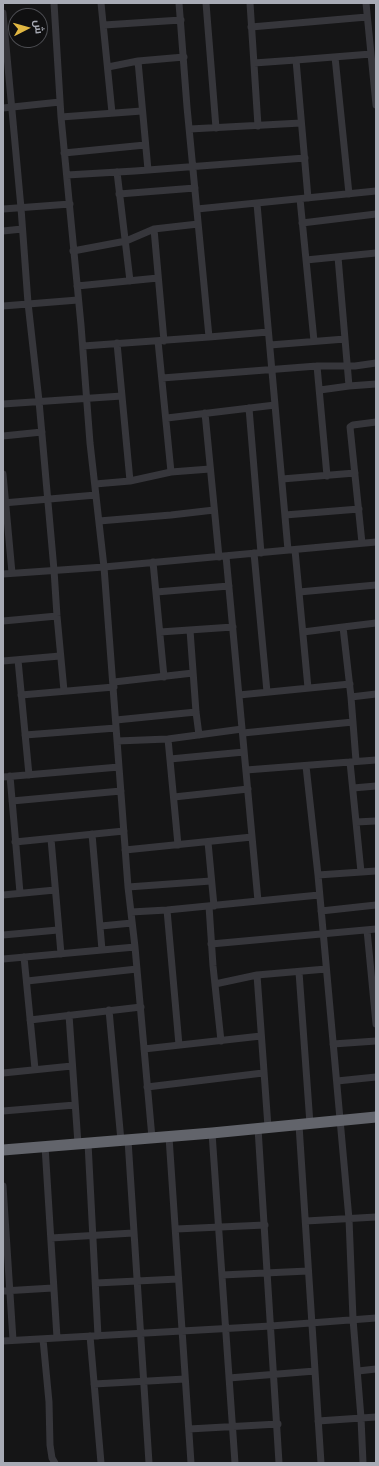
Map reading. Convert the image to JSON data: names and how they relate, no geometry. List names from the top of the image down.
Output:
{
  "north": "right"
}
